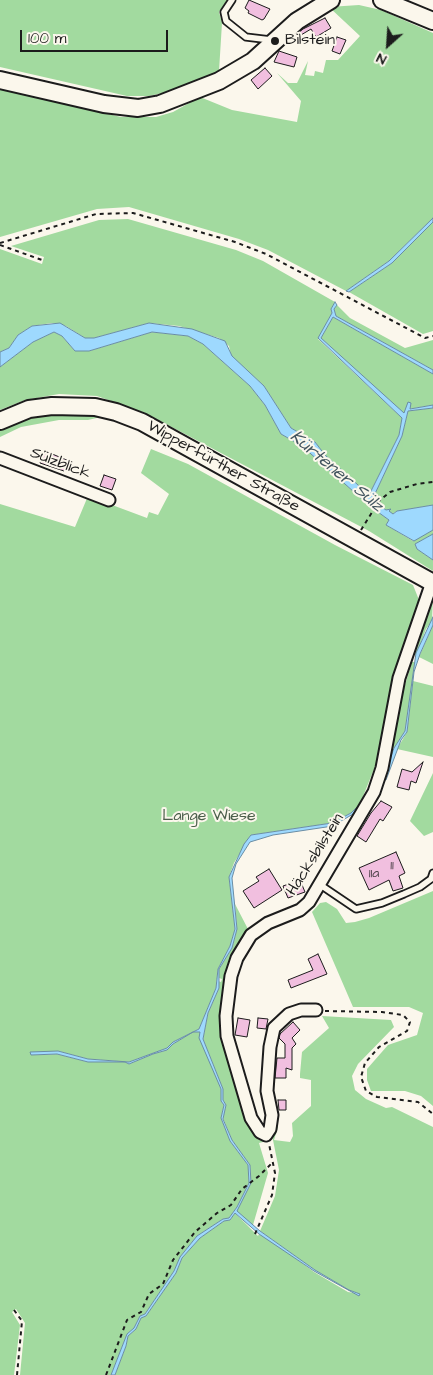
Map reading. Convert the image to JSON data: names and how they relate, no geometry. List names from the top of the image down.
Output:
{
  "streets": {
    "main road": ["Wipperfürther Straße"],
    "street": ["Sülzblick", "Häcksbilstein"]
  },
  "crossings": [
    ["Wipperfürther Straße", "Häcksbilstein"]
  ],
  "water": ["Kürtener Sülz"],
  "parks": ["Lange Wiese"],
  "places": ["Bilstein"],
  "house_numbers": ["11", "11a"],
  "scale_bar": "100 m",
  "north": "bottom left"
}
